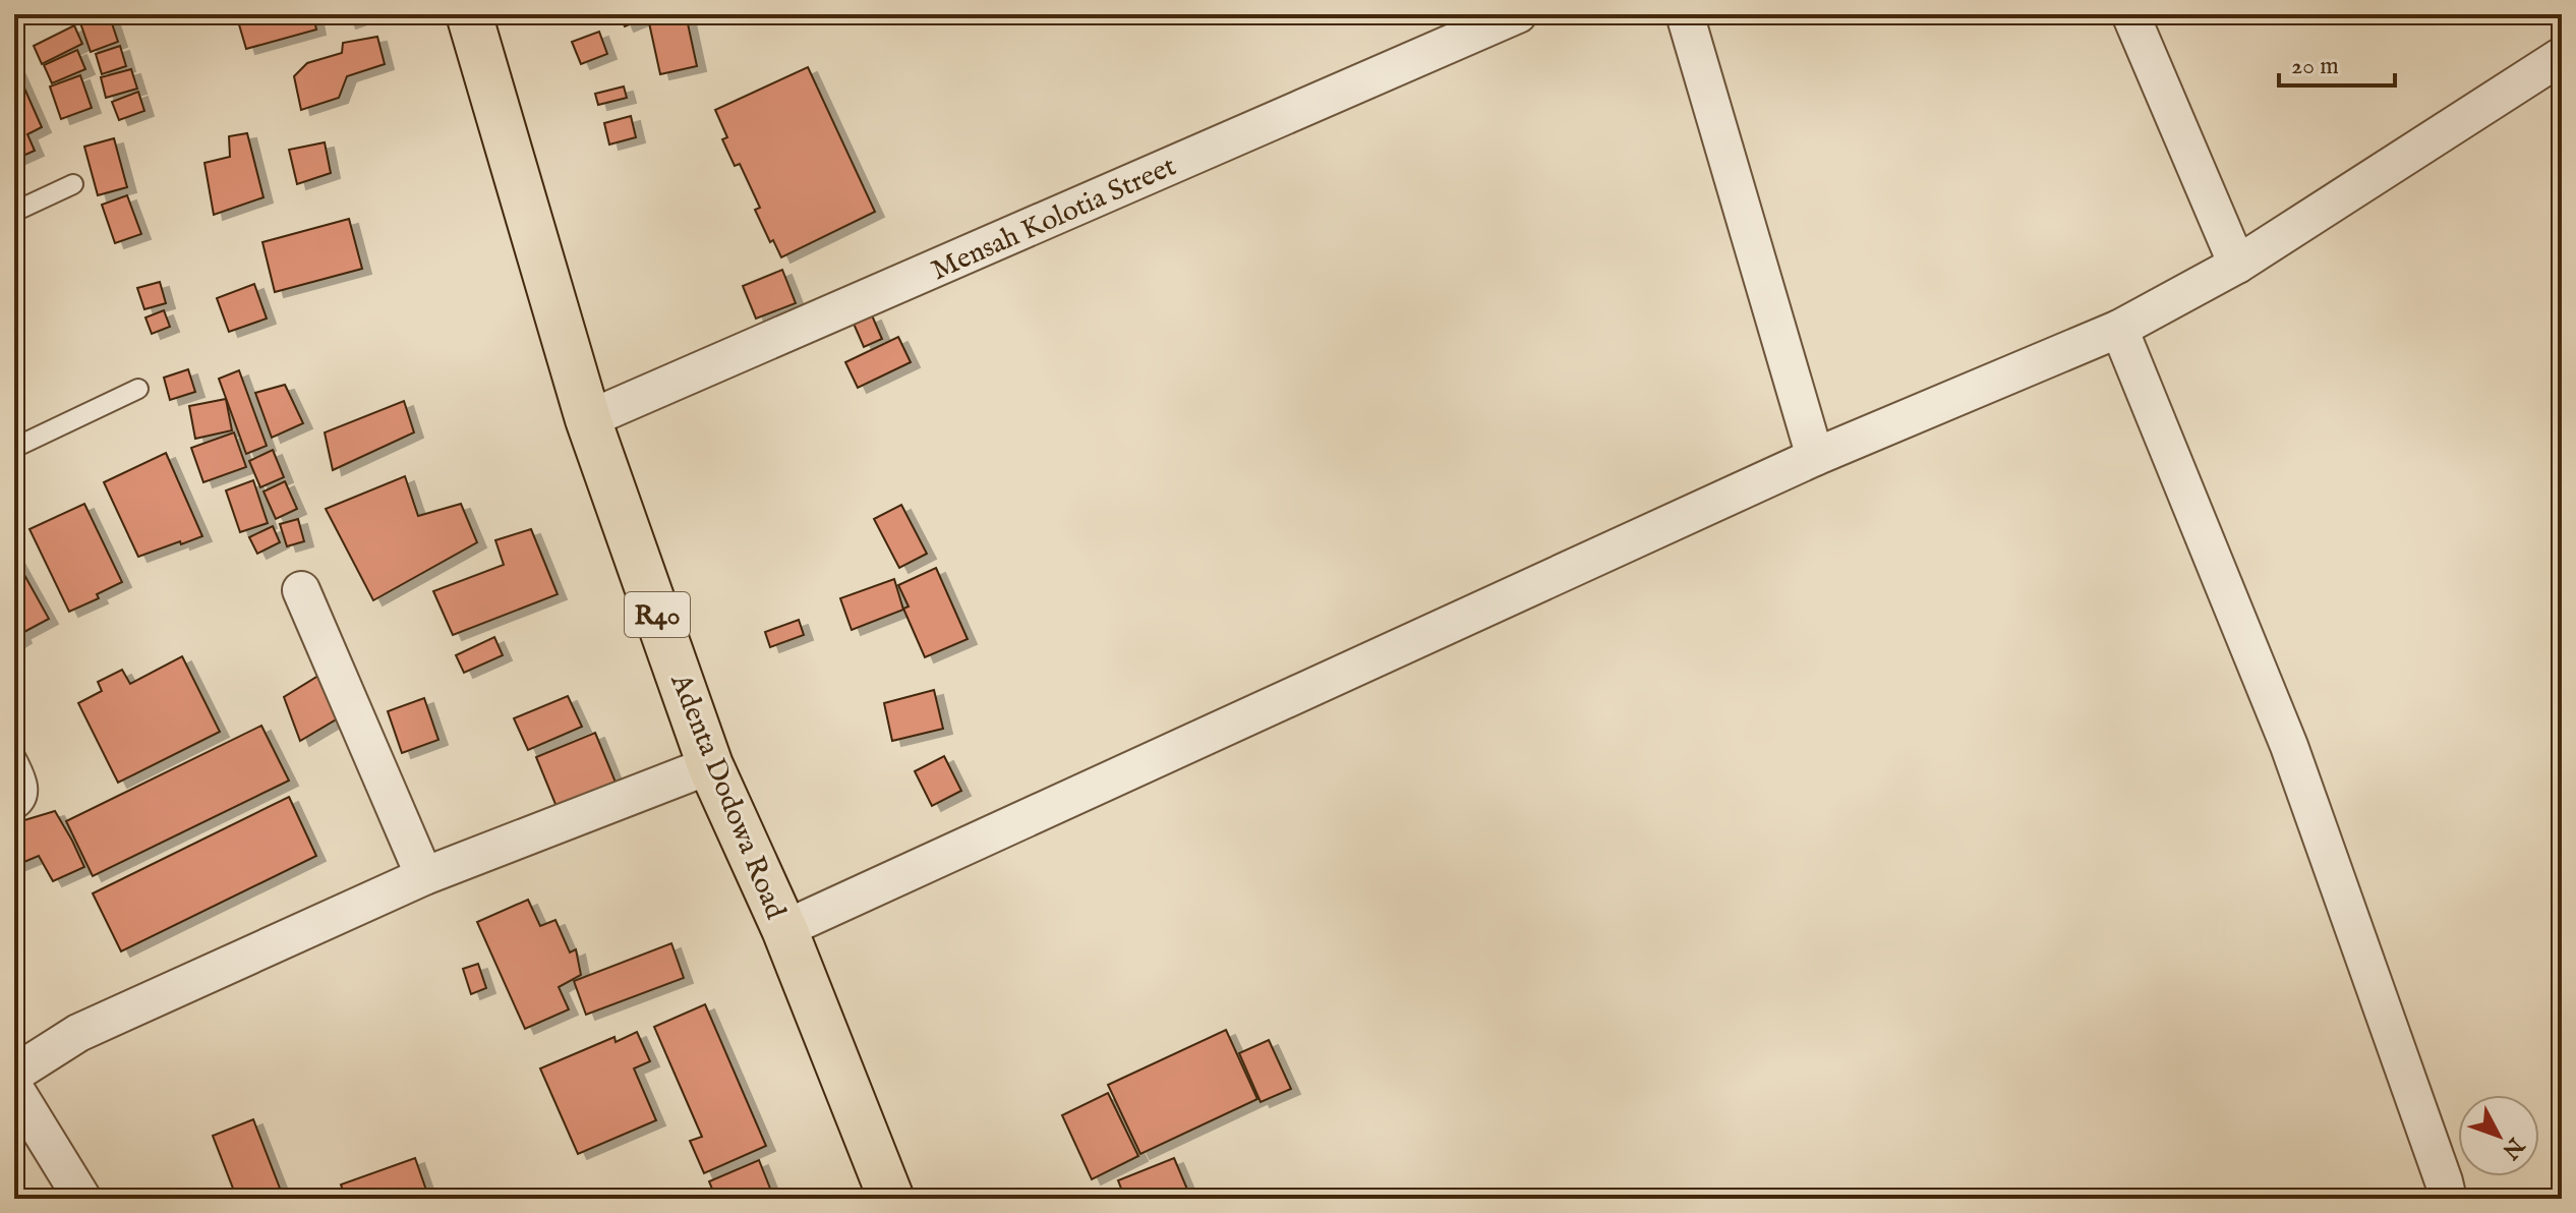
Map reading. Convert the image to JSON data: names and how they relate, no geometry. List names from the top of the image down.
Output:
{
  "streets": {
    "main road": ["R40", "Adenta Dodowa Road"],
    "street": ["Mensah Kolotia Street"]
  },
  "crossings": [
    ["Mensah Kolotia Street", "Adenta Dodowa Road"]
  ],
  "scale_bar": "20 m",
  "north": "bottom right"
}
